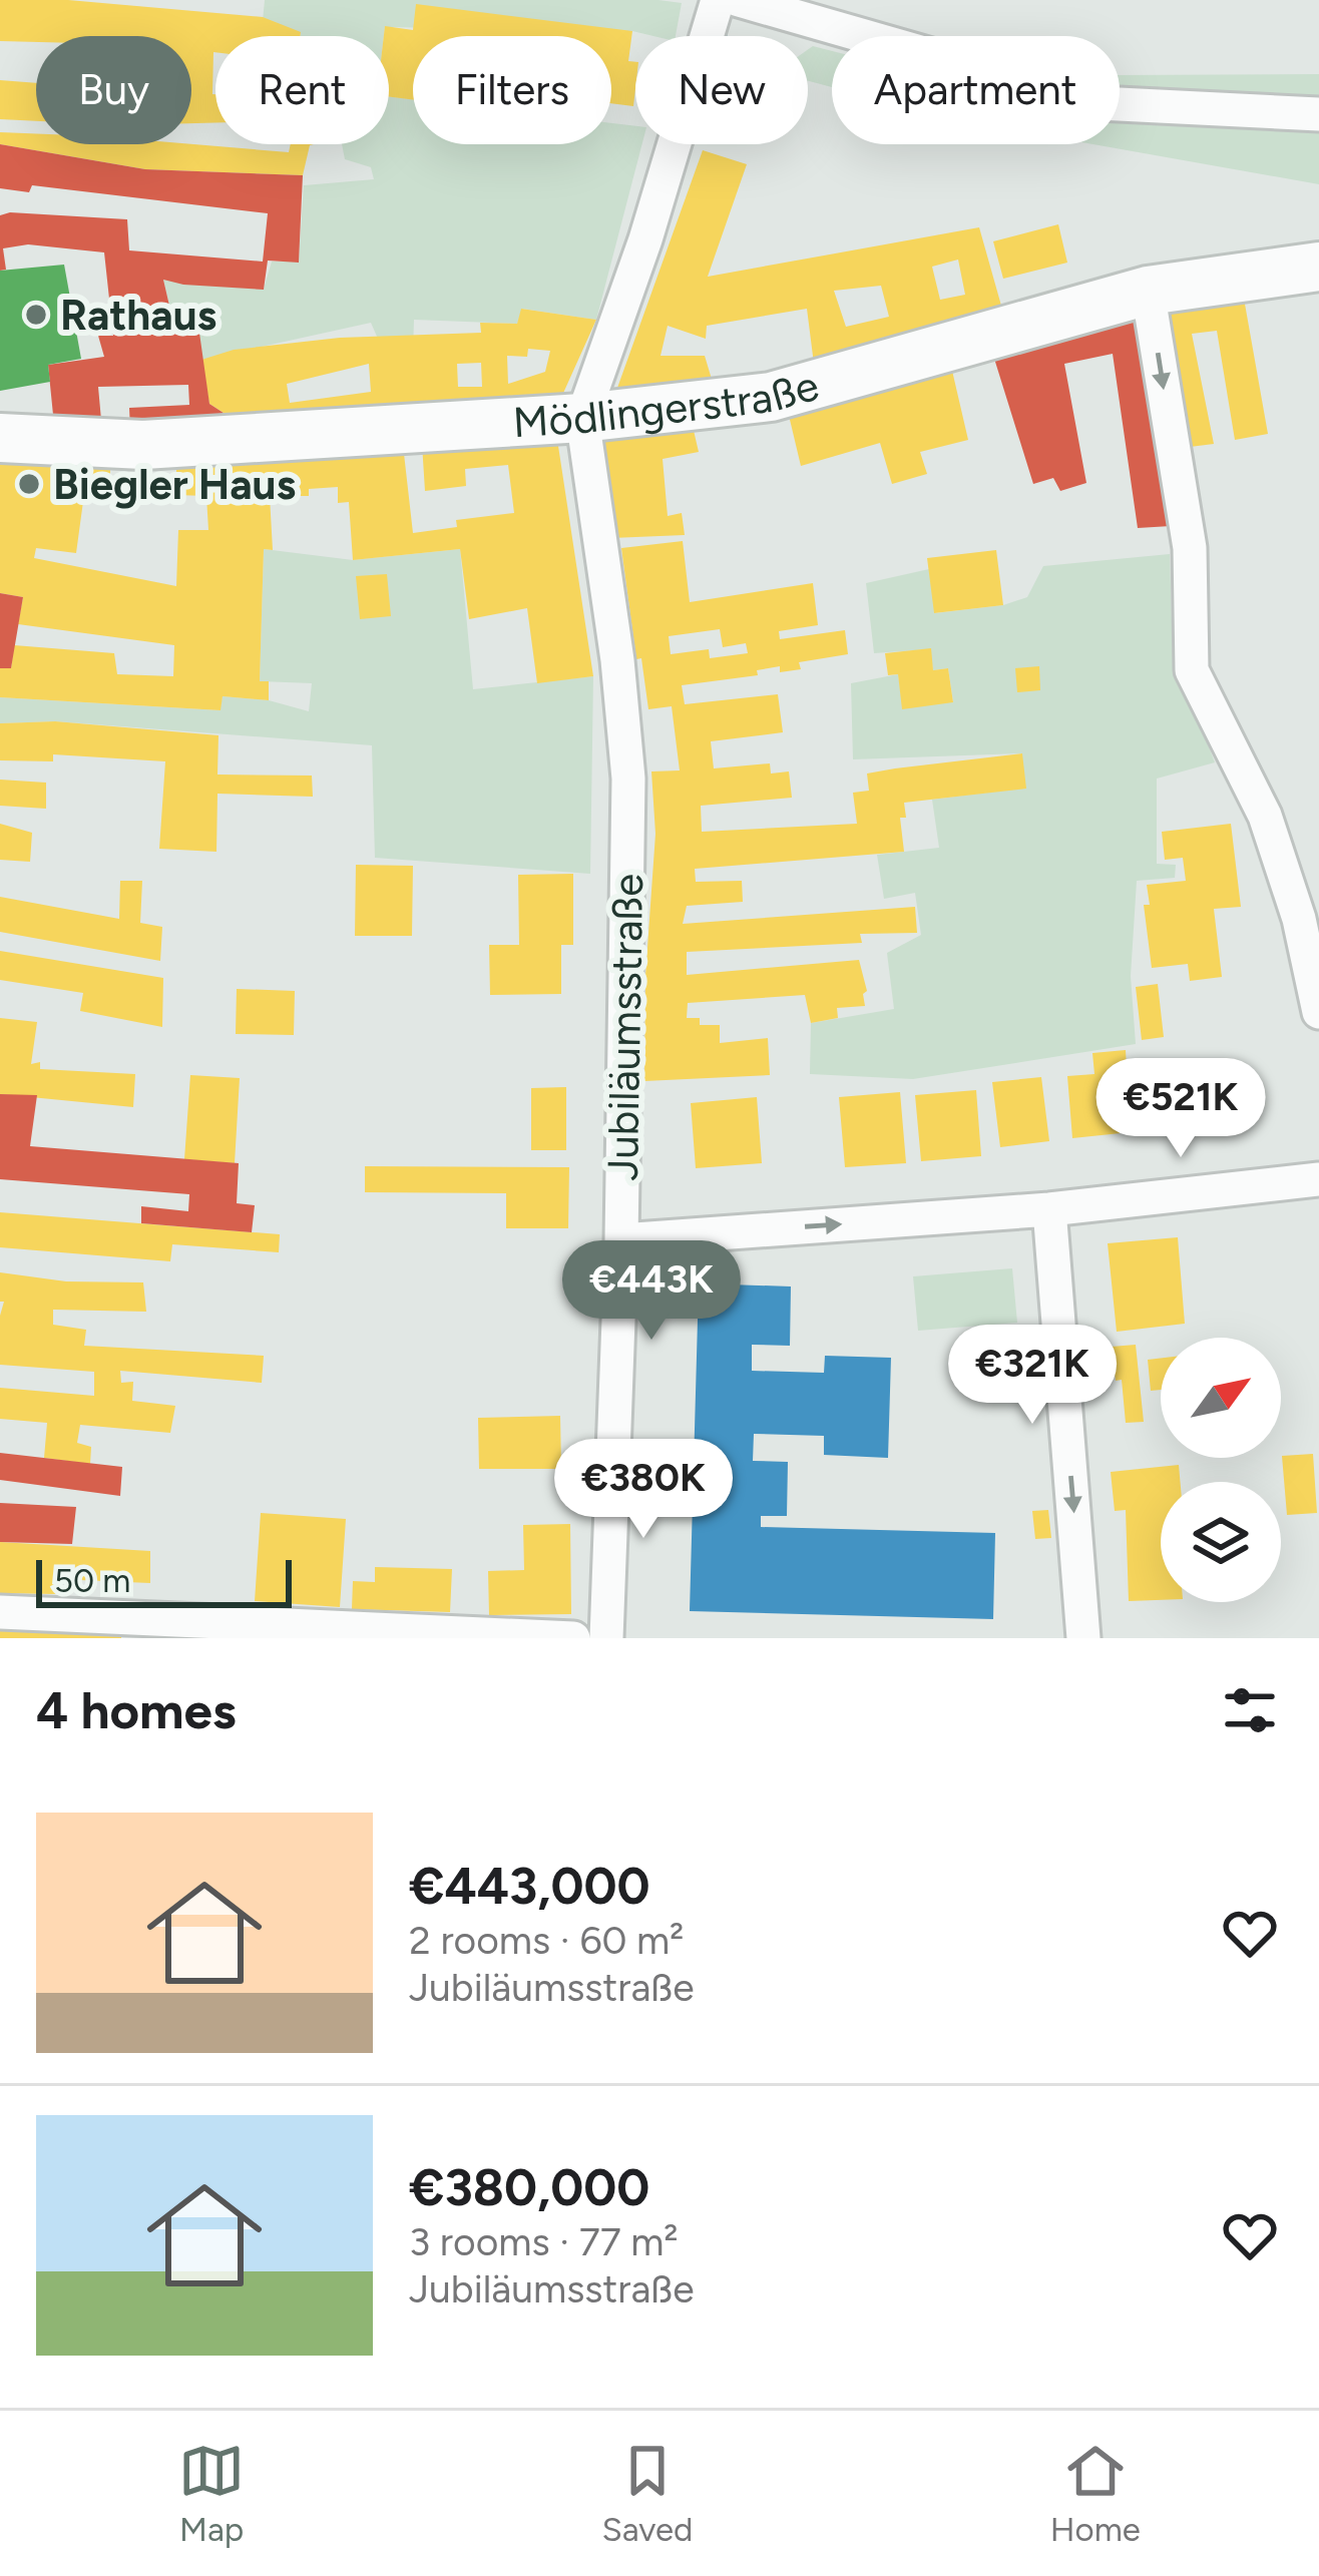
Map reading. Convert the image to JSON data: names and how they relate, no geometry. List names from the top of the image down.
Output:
{
  "streets": {
    "main road": ["Mödlingerstraße"],
    "street": ["Jubiläumsstraße"]
  },
  "crossings": [
    ["Mödlingerstraße", "Jubiläumsstraße"]
  ],
  "places": ["Rathaus", "Biegler Haus"],
  "scale_bar": "50 m",
  "north": "top right",
  "page": {
    "chip": [
      "Buy",
      "Rent",
      "Filters",
      "New",
      "Apartment"
    ],
    "price": [
      "€521K",
      "€443K",
      "€321K",
      "€380K"
    ],
    "scale": "50 m",
    "heading": "4 homes",
    "list": [
      {
        "name": "€443,000",
        "note": "2 rooms · 60 m² · Jubiläumsstraße"
      },
      {
        "name": "€380,000",
        "note": "3 rooms · 77 m² · Jubiläumsstraße"
      }
    ],
    "tabs": ["Map", "Saved", "Home"]
  }
}
